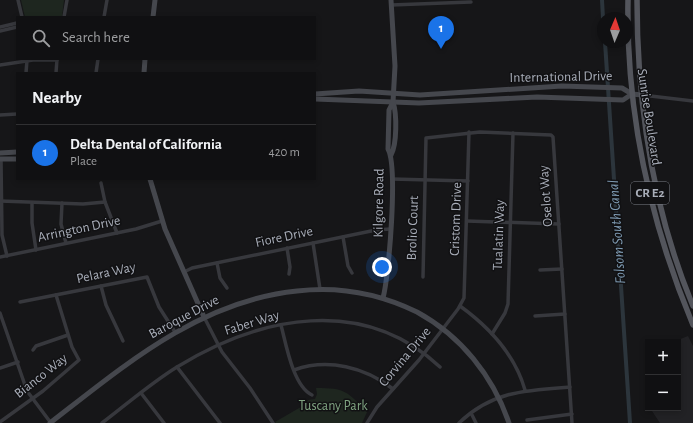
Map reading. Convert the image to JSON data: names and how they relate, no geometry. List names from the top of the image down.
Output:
{
  "streets": {
    "main road": ["Sunrise Boulevard", "CR E2"],
    "street": [
      "International Drive",
      "Oselot Way",
      "Kilgore Road",
      "Cristom Drive",
      "Brolio Court",
      "Arrington Drive",
      "Tualatin Way",
      "Fiore Drive",
      "Pelara Way",
      "Baroque Drive",
      "Faber Way",
      "Corvina Drive",
      "Bianco Way"
    ]
  },
  "crossings": [
    ["International Drive", "Sunrise Boulevard"],
    ["International Drive", "Kilgore Road"],
    ["Oselot Way", "Cristom Drive"],
    ["Oselot Way", "Brolio Court"],
    ["Oselot Way", "Tualatin Way"],
    ["Kilgore Road", "Fiore Drive"],
    ["Kilgore Road", "Baroque Drive"],
    ["Cristom Drive", "Corvina Drive"],
    ["Pelara Way", "Baroque Drive"],
    ["Pelara Way", "Bianco Way"],
    ["Baroque Drive", "Corvina Drive"],
    ["Faber Way", "Corvina Drive"]
  ],
  "water": ["Folsom South Canal"],
  "parks": ["Tuscany Park"],
  "north": "top",
  "page": {
    "pins": "1",
    "search": "Search here",
    "heading": "Nearby",
    "list": [
      {
        "mark": "1",
        "name": "Delta Dental of California",
        "note": "Place",
        "value": "420 m"
      }
    ],
    "map_buttons": ["+", "−"]
  }
}
